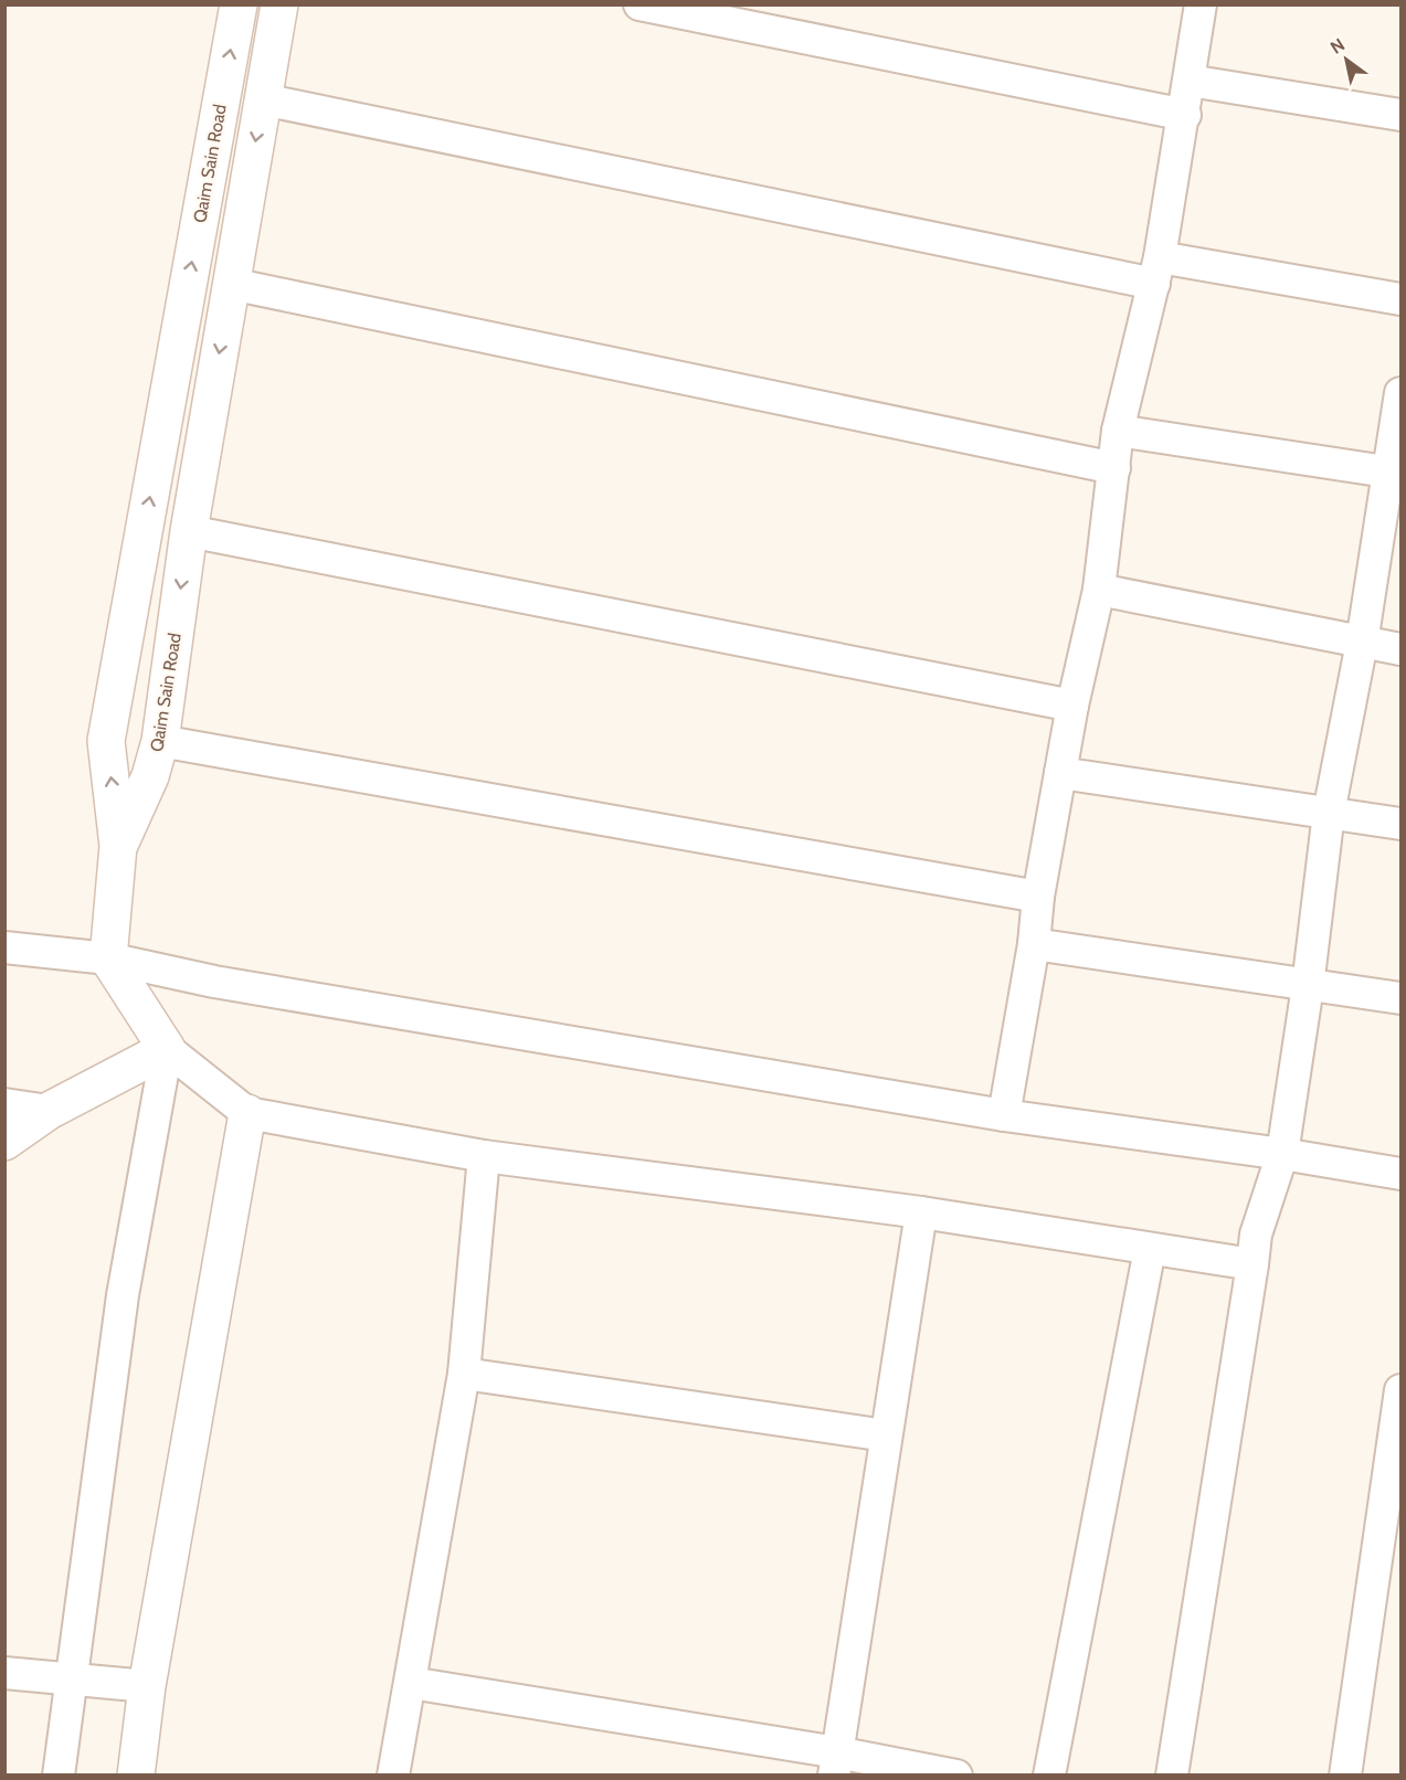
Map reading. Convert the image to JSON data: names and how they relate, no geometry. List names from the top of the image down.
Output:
{
  "streets": {
    "main road": ["Qaim Sain Road"]
  },
  "north": "top left"
}
